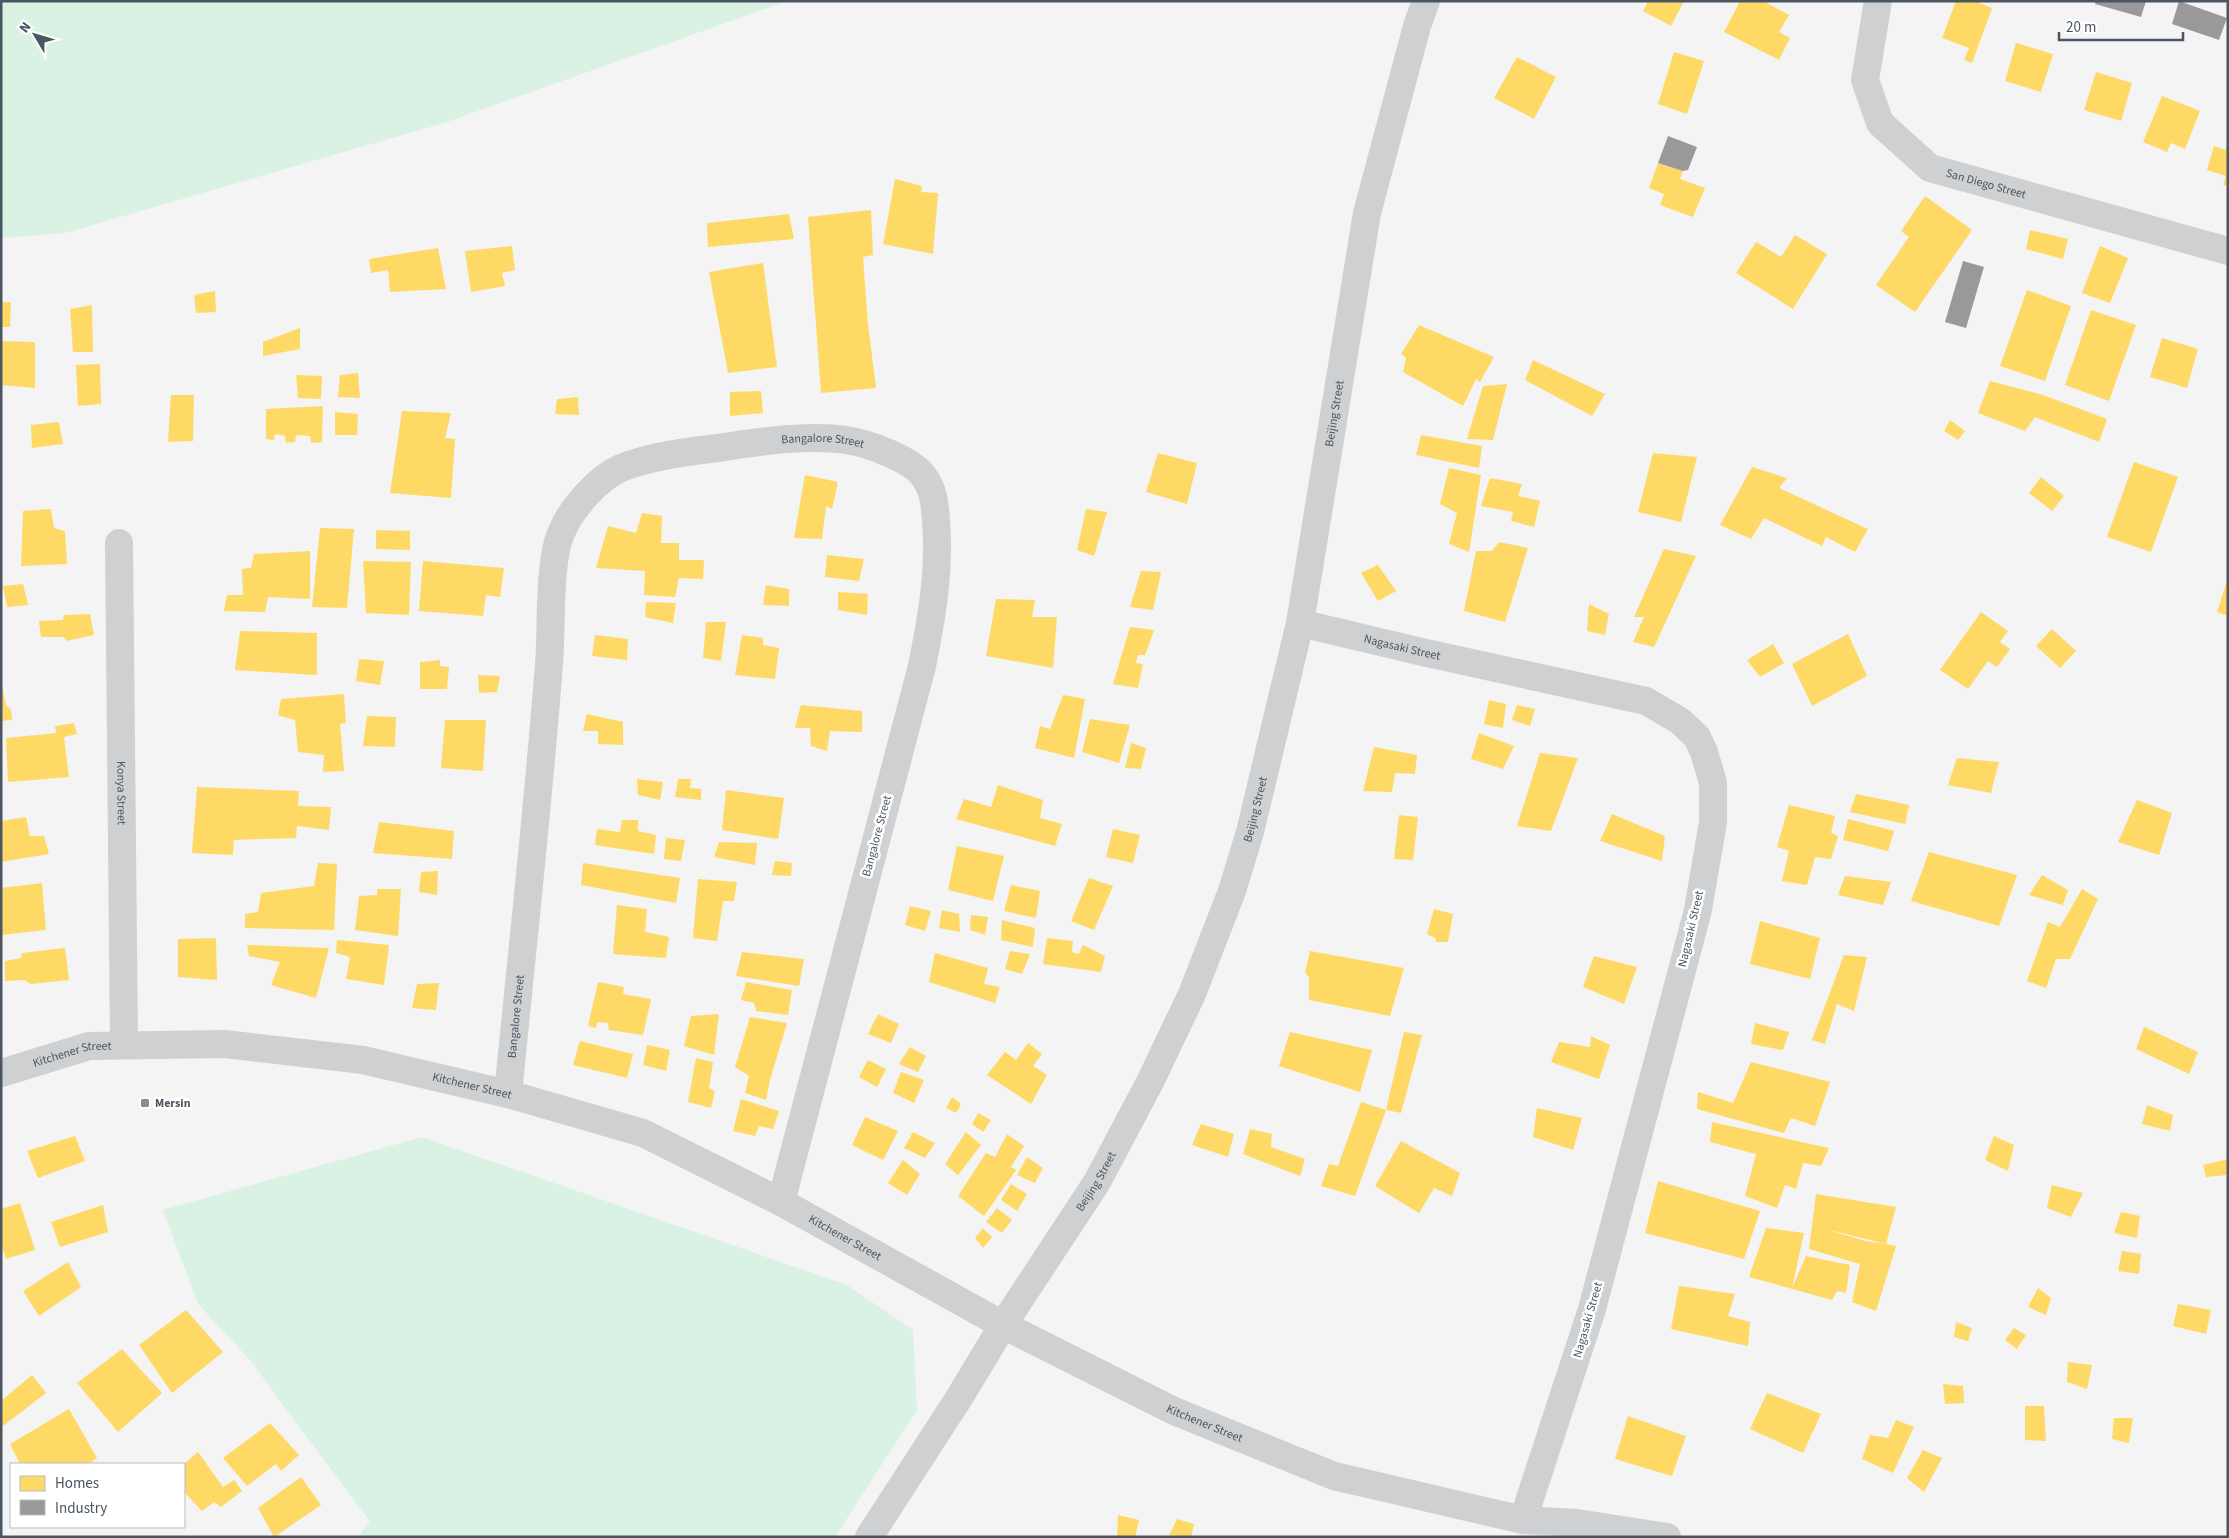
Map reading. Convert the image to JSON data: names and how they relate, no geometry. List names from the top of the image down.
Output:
{
  "streets": {
    "street": [
      "San Diego Street",
      "Beijing Street",
      "Bangalore Street",
      "Nagasaki Street",
      "Konya Street",
      "Kitchener Street"
    ]
  },
  "crossings": [
    ["Beijing Street", "Nagasaki Street"],
    ["Beijing Street", "Kitchener Street"],
    ["Bangalore Street", "Kitchener Street"],
    ["Nagasaki Street", "Kitchener Street"],
    ["Konya Street", "Kitchener Street"]
  ],
  "places": {
    "transit": ["Mersin"]
  },
  "legend": ["Homes", "Industry"],
  "scale_bar": "20 m",
  "north": "top left"
}
